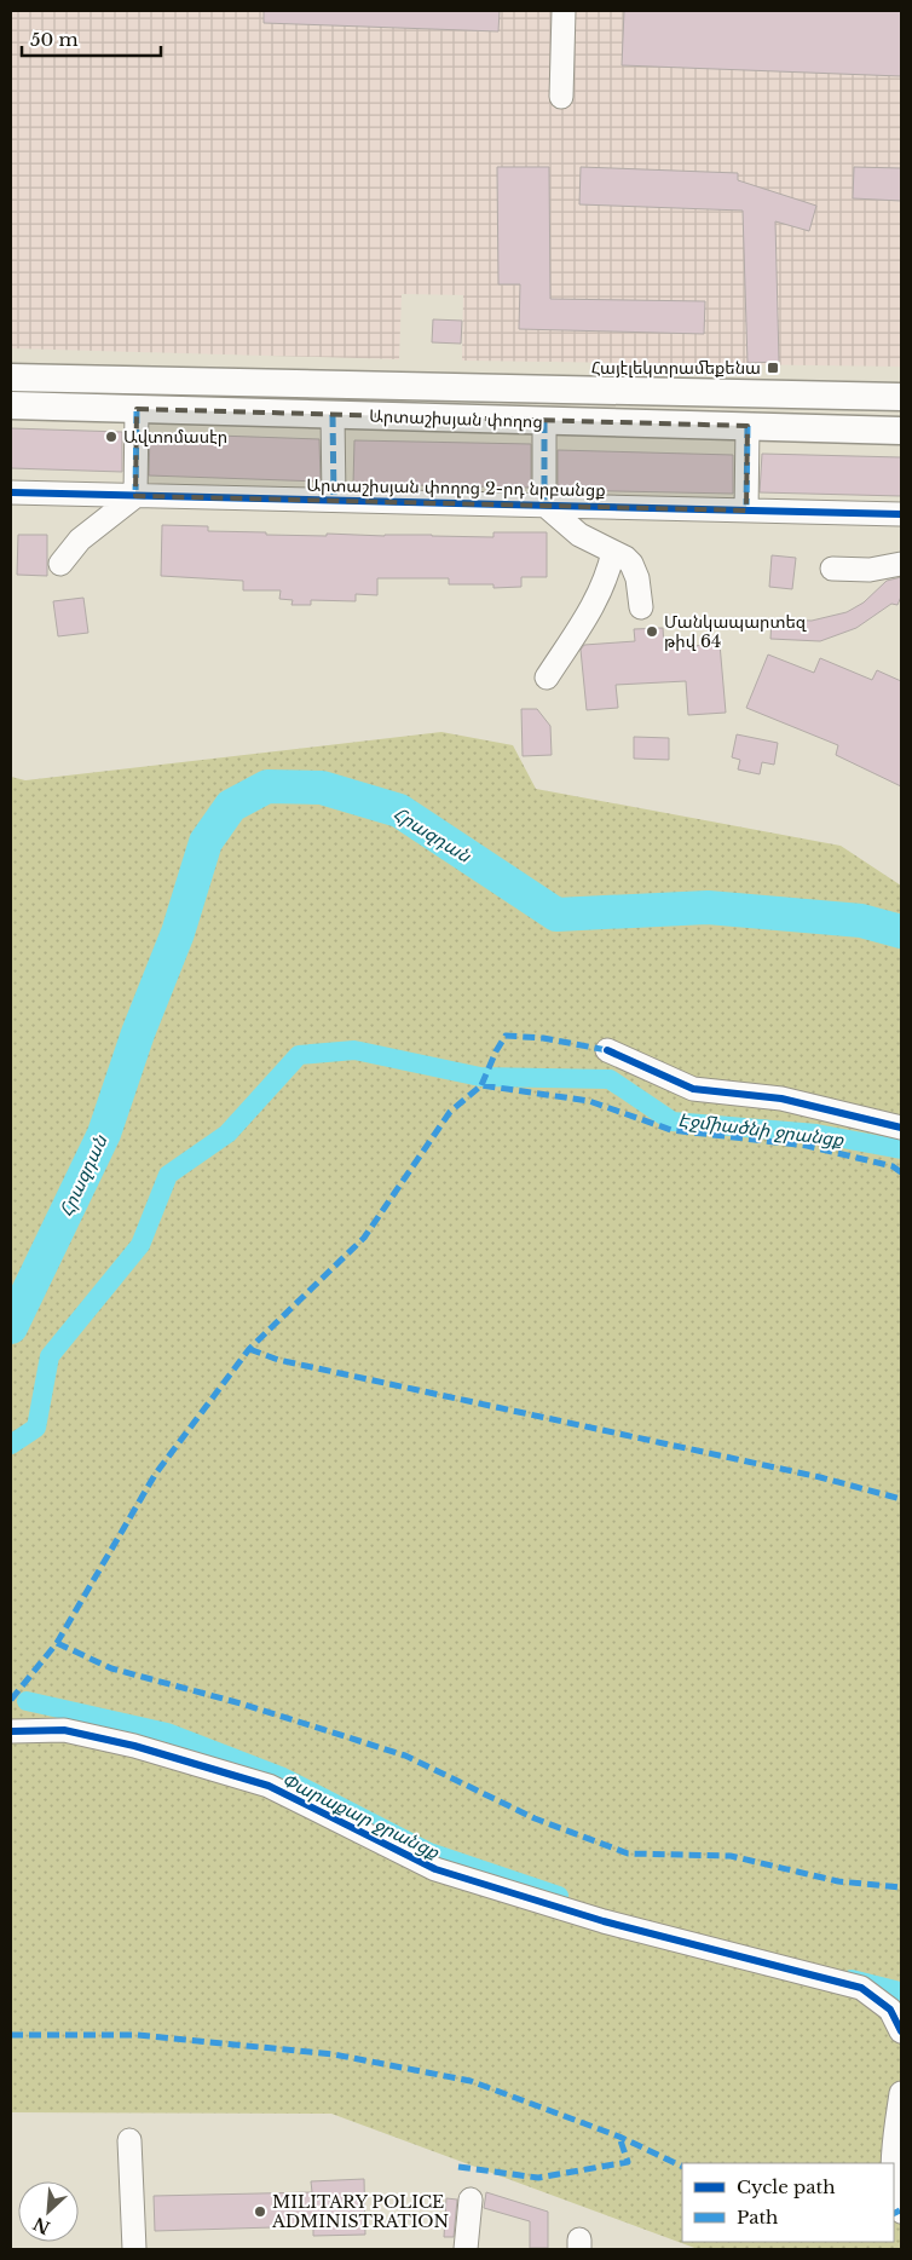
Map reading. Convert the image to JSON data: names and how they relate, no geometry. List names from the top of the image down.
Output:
{
  "streets": {
    "main road": ["Արտաշիսյան փողոց"],
    "street": ["Արտաշիսյան փողոց 2-րդ նրբանցք"]
  },
  "water": ["Հրազդան", "Էջմիածնի ջրանցք", "Փարաքար ջրանցք"],
  "places": {
    "transit": ["Հայէլեկտրամեքենա"],
    "other": ["Ավտոմասէր", "Մանկապարտեզ թիվ 64", "MILITARY POLICE ADMINISTRATION"]
  },
  "legend": ["Cycle path", "Path"],
  "scale_bar": "50 m",
  "north": "bottom left"
}
